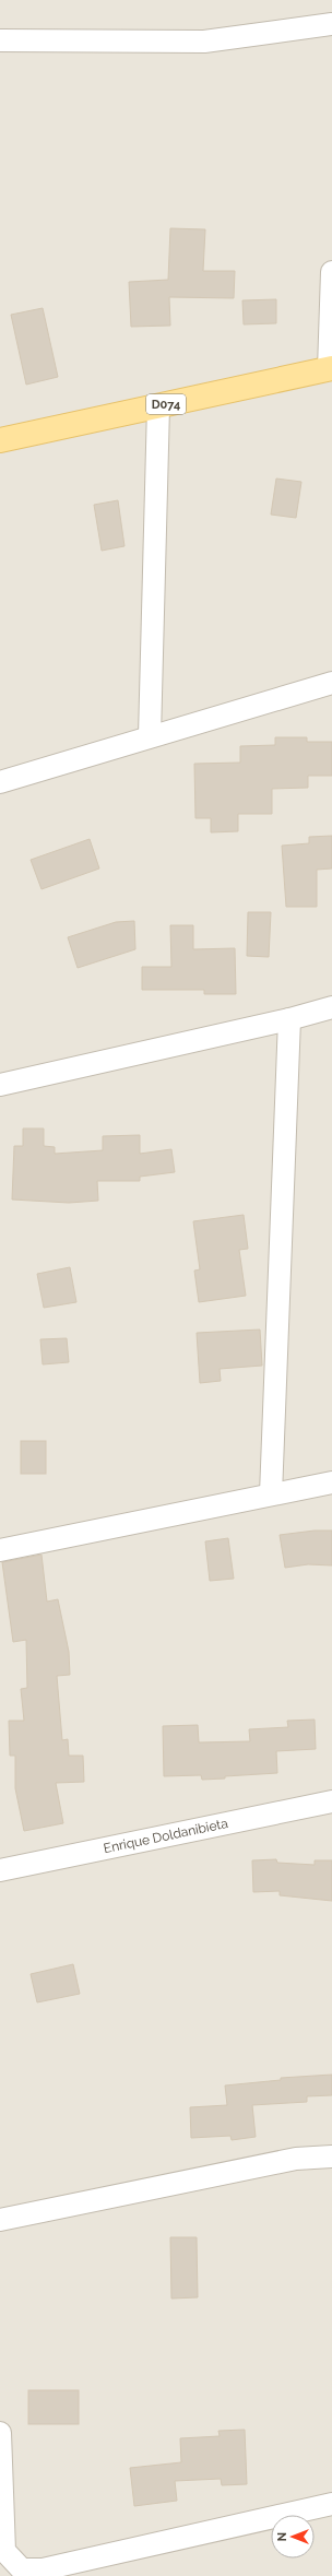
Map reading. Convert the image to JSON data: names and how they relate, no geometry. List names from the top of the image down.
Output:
{
  "streets": {
    "main road": ["D074"],
    "street": ["Enrique Doldanibieta"]
  },
  "north": "left"
}
